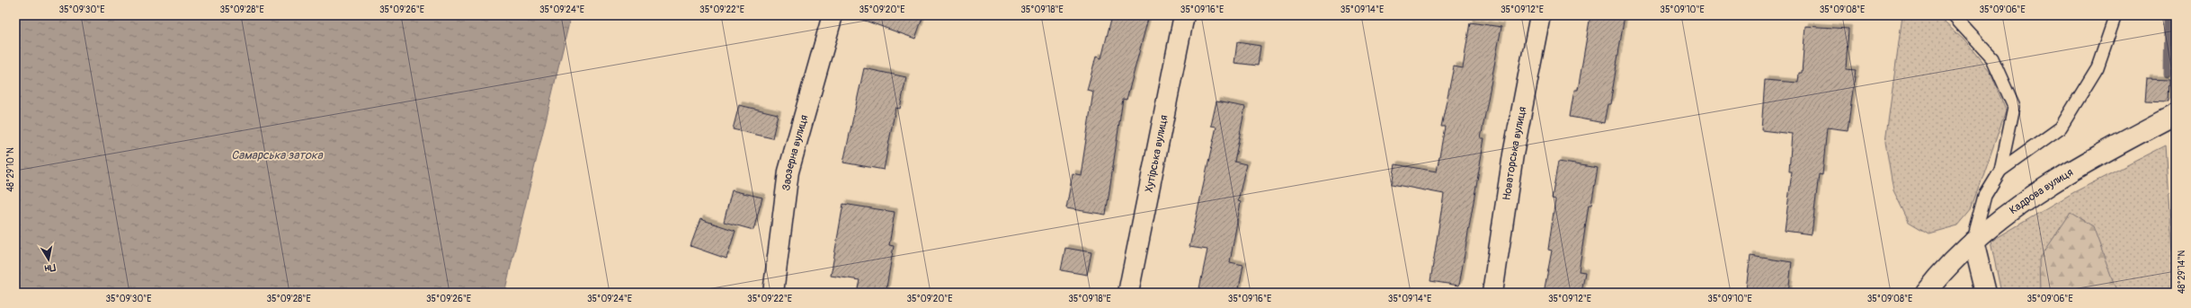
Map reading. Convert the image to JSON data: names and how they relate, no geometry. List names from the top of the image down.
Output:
{
  "streets": {
    "street": [
      "Заозерна вулиця",
      "Новаторська вулиця",
      "Хутірська вулиця",
      "Кадрова вулиця"
    ]
  },
  "water": ["Самарська затока"],
  "north": "bottom",
  "coordinates": [
    "35°09'30\"E",
    "35°09'28\"E",
    "35°09'26\"E",
    "35°09'24\"E",
    "35°09'22\"E",
    "35°09'20\"E",
    "35°09'18\"E",
    "35°09'16\"E",
    "35°09'14\"E",
    "35°09'12\"E",
    "35°09'10\"E",
    "35°09'08\"E",
    "35°09'06\"E",
    "48°29'10\"N",
    "48°29'14\"N"
  ]
}
